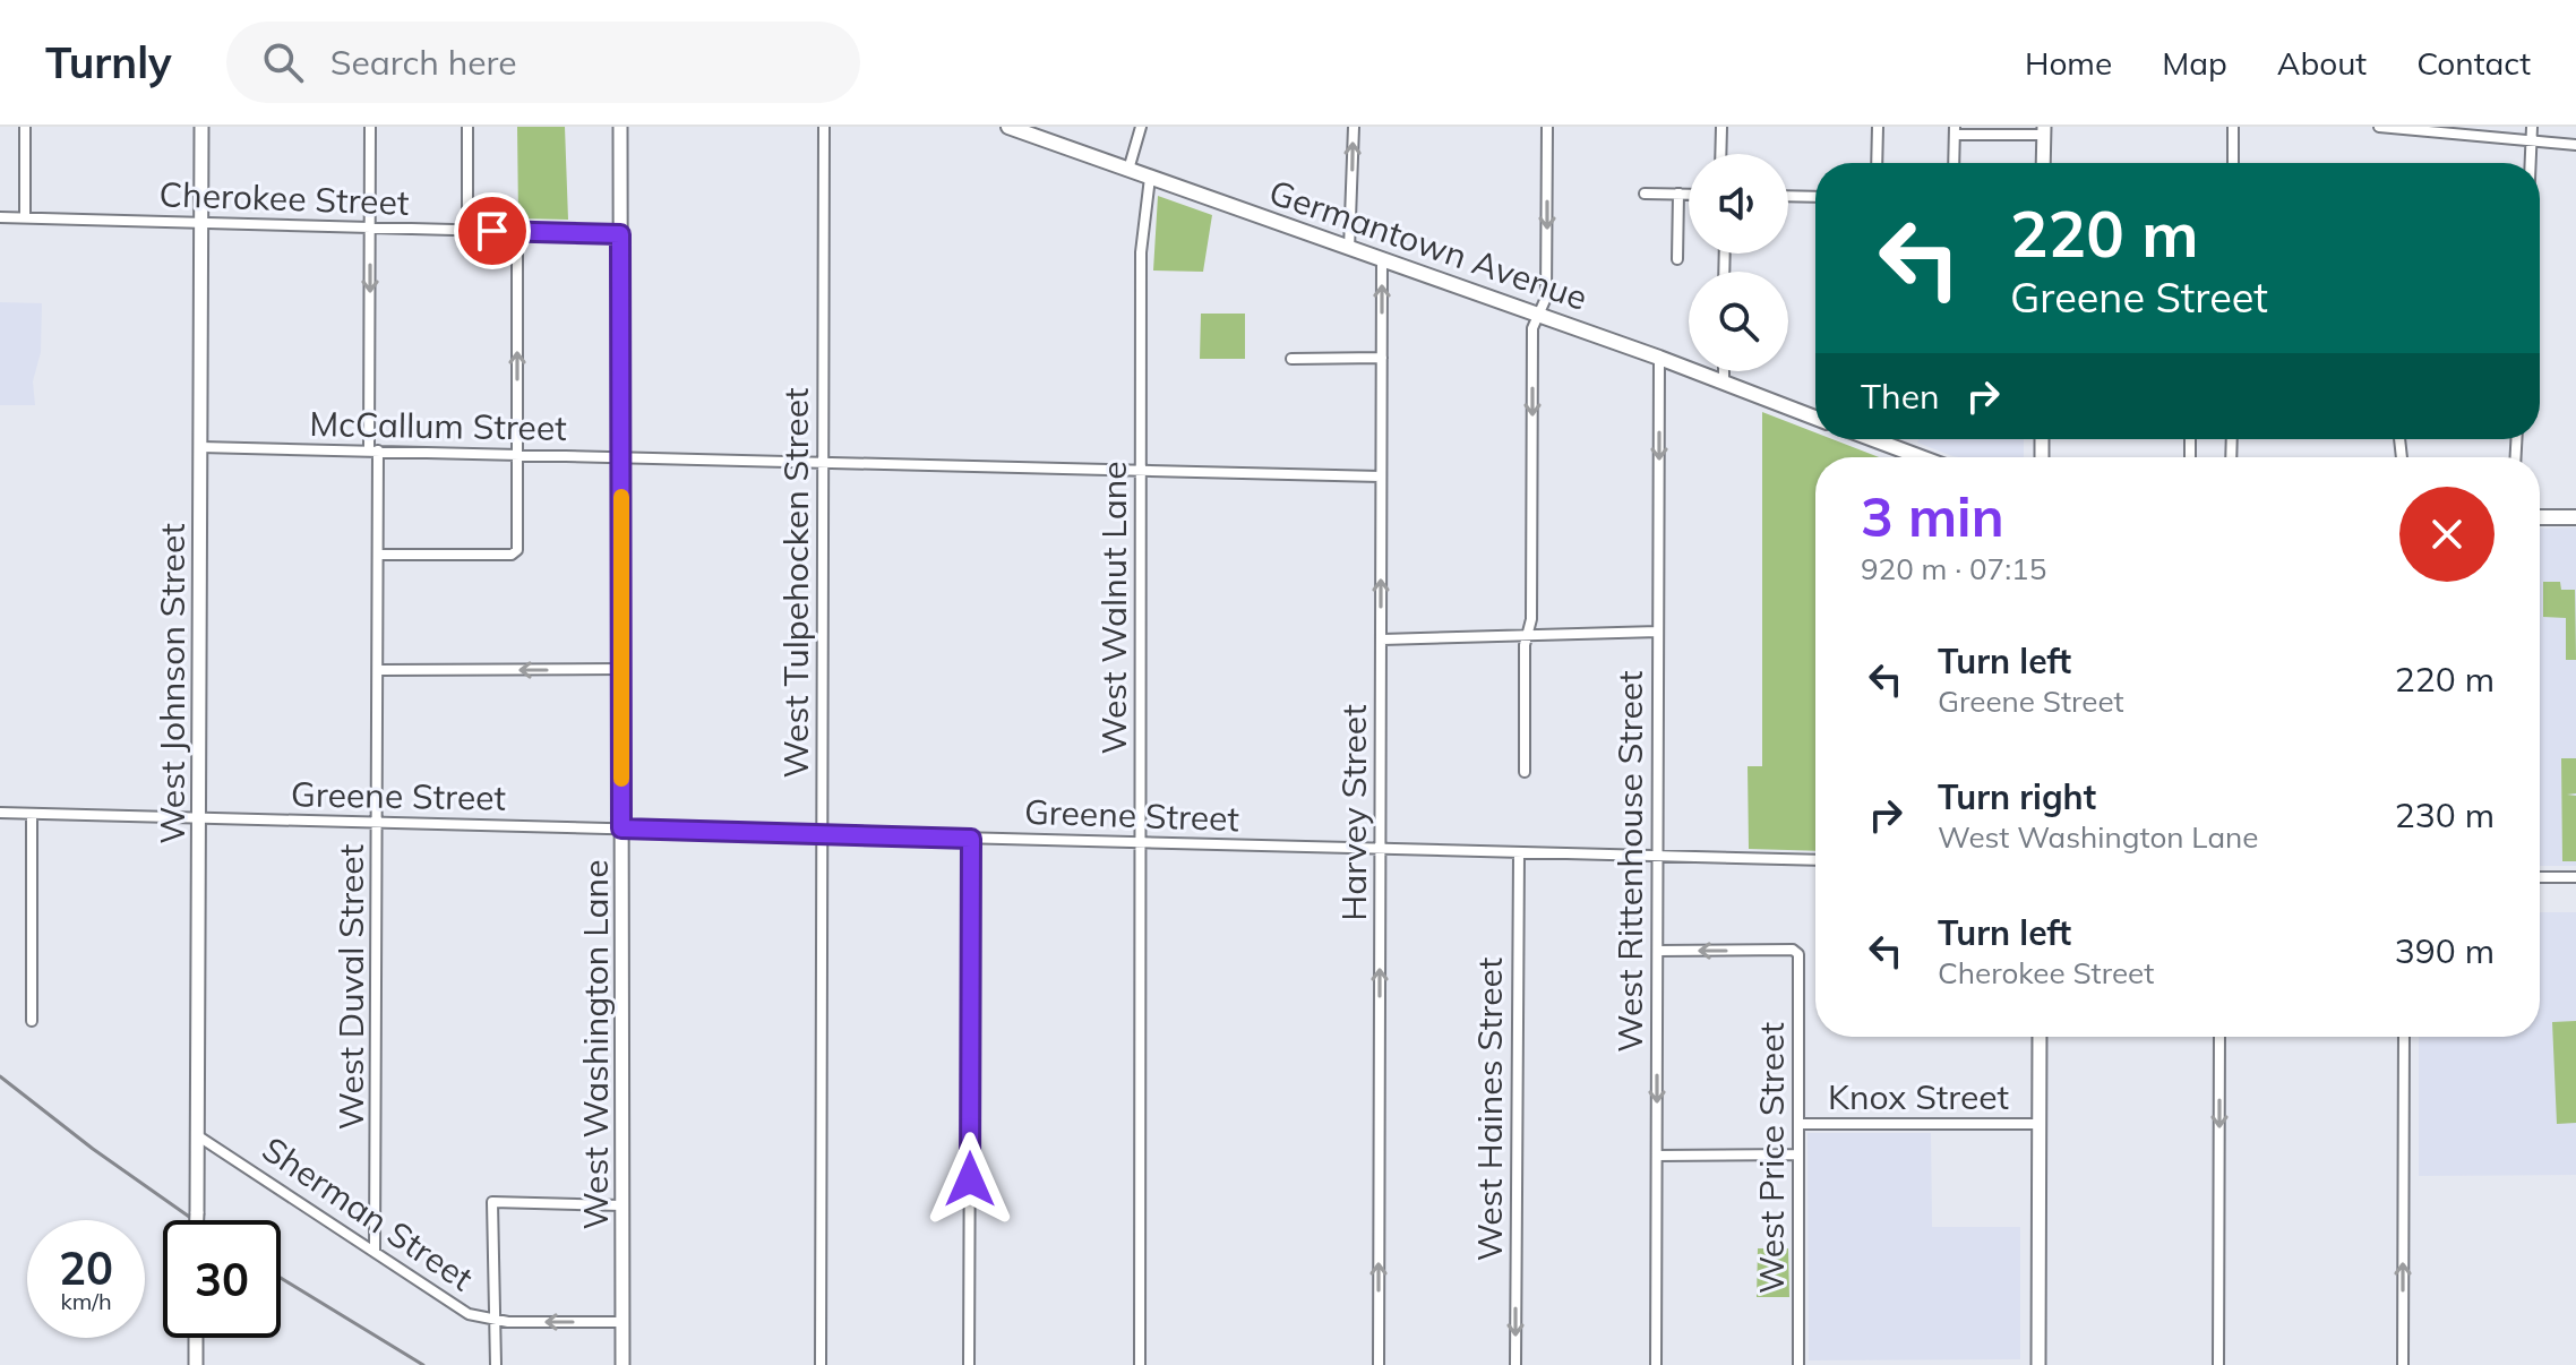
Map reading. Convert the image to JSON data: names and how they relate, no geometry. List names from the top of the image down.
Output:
{
  "streets": {
    "main road": ["Germantown Avenue"],
    "street": [
      "Cherokee Street",
      "McCallum Street",
      "West Tulpehocken Street",
      "West Walnut Lane",
      "West Johnson Street",
      "Greene Street",
      "Harvey Street",
      "West Rittenhouse Street",
      "West Duval Street",
      "West Washington Lane",
      "Knox Street",
      "West Haines Street",
      "West Price Street",
      "Sherman Street"
    ]
  },
  "crossings": [
    ["Cherokee Street", "West Johnson Street"],
    ["Cherokee Street", "West Duval Street"],
    ["Cherokee Street", "West Washington Lane"],
    ["Germantown Avenue", "West Walnut Lane"],
    ["Germantown Avenue", "Harvey Street"],
    ["Germantown Avenue", "West Rittenhouse Street"],
    ["McCallum Street", "West Tulpehocken Street"],
    ["McCallum Street", "West Walnut Lane"],
    ["McCallum Street", "West Johnson Street"],
    ["McCallum Street", "Harvey Street"],
    ["McCallum Street", "West Duval Street"],
    ["McCallum Street", "West Washington Lane"],
    ["West Tulpehocken Street", "Greene Street"],
    ["West Walnut Lane", "Greene Street"],
    ["West Johnson Street", "Greene Street"],
    ["West Johnson Street", "Sherman Street"],
    ["Greene Street", "Harvey Street"],
    ["Greene Street", "West Rittenhouse Street"],
    ["Greene Street", "West Duval Street"],
    ["Greene Street", "West Washington Lane"],
    ["Greene Street", "West Haines Street"],
    ["West Rittenhouse Street", "Knox Street"],
    ["West Rittenhouse Street", "West Price Street"],
    ["West Duval Street", "Sherman Street"],
    ["West Washington Lane", "Sherman Street"],
    ["Knox Street", "West Price Street"]
  ],
  "one_way": ["Harvey Street", "West Rittenhouse Street", "West Haines Street"],
  "page": {
    "header": "Turnly",
    "search": "Search here",
    "nav": [
      "Home",
      "Map",
      "About",
      "Contact"
    ],
    "turn": ["220 m", "Greene Street"],
    "then": "Then",
    "heading": ["3 min", "920 m · 07:15"],
    "list": [
      {
        "name": "Turn left",
        "note": "Greene Street",
        "value": "220 m"
      },
      {
        "name": "Turn right",
        "note": "West Washington Lane",
        "value": "230 m"
      },
      {
        "name": "Turn left",
        "note": "Cherokee Street",
        "value": "390 m"
      }
    ],
    "speed": "20 km/h",
    "limit": "30"
  }
}
